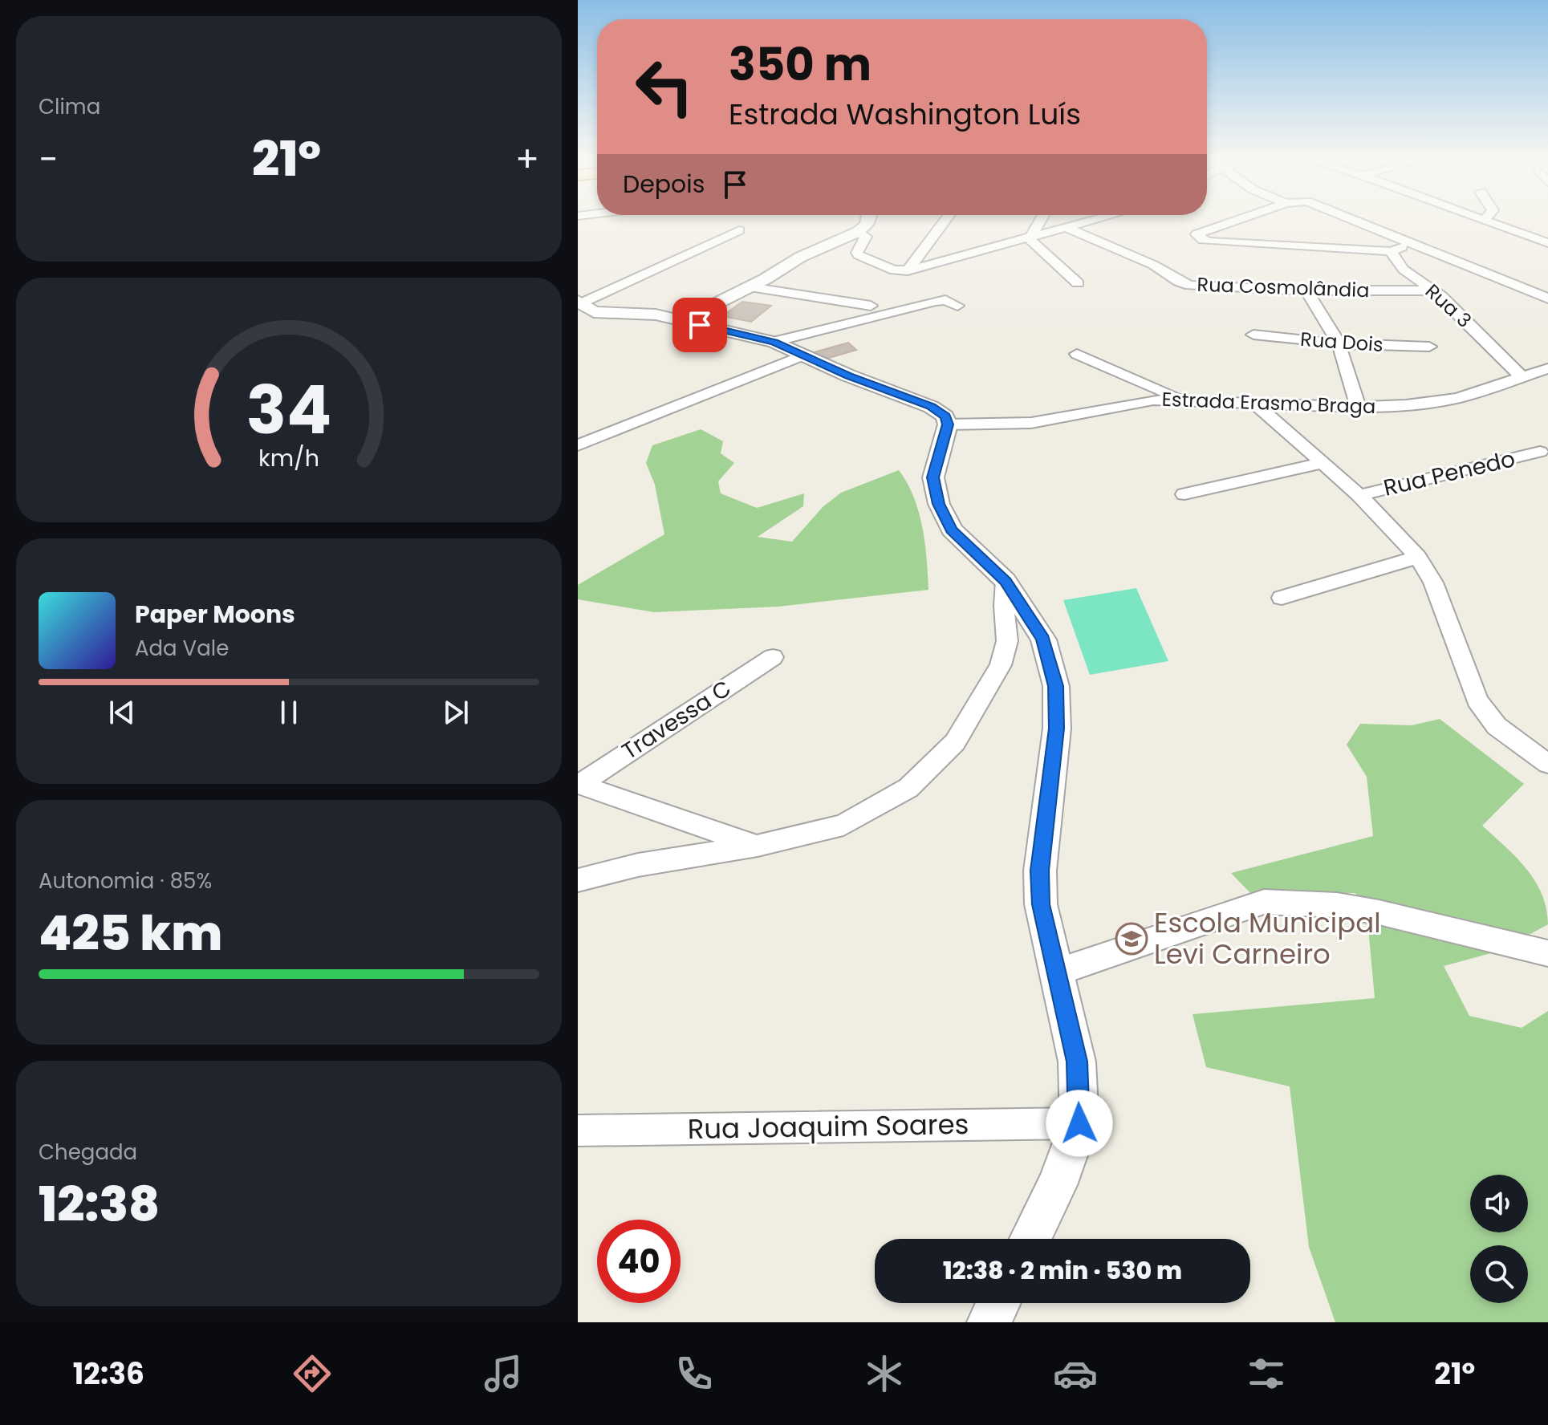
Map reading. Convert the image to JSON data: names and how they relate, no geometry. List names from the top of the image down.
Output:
{
  "streets": {
    "street": [
      "Rua Cosmolândia",
      "Rua 3",
      "Rua Dois",
      "Estrada Erasmo Braga",
      "Rua Penedo",
      "Travessa C",
      "Rua Joaquim Soares"
    ]
  },
  "crossings": [
    ["Rua Cosmolândia", "Rua 3"],
    ["Rua 3", "Estrada Erasmo Braga"]
  ],
  "places": {
    "school or university": ["Escola Municipal Levi Carneiro"]
  },
  "page": {
    "tile": [
      "Clima",
      ["Autonomia · 85%", "425 km"],
      ["Chegada", "12:38"]
    ],
    "turn": ["350 m", "Estrada Washington Luís"],
    "heat": ["−", "21°", "+"],
    "then": "Depois",
    "song": ["Paper Moons", "Ada Vale"],
    "limit": "40",
    "trip": "12:38 · 2 min · 530 m",
    "tabs": ["12:36", "21°"],
    "gauge": ["34", "km/h"]
  }
}
